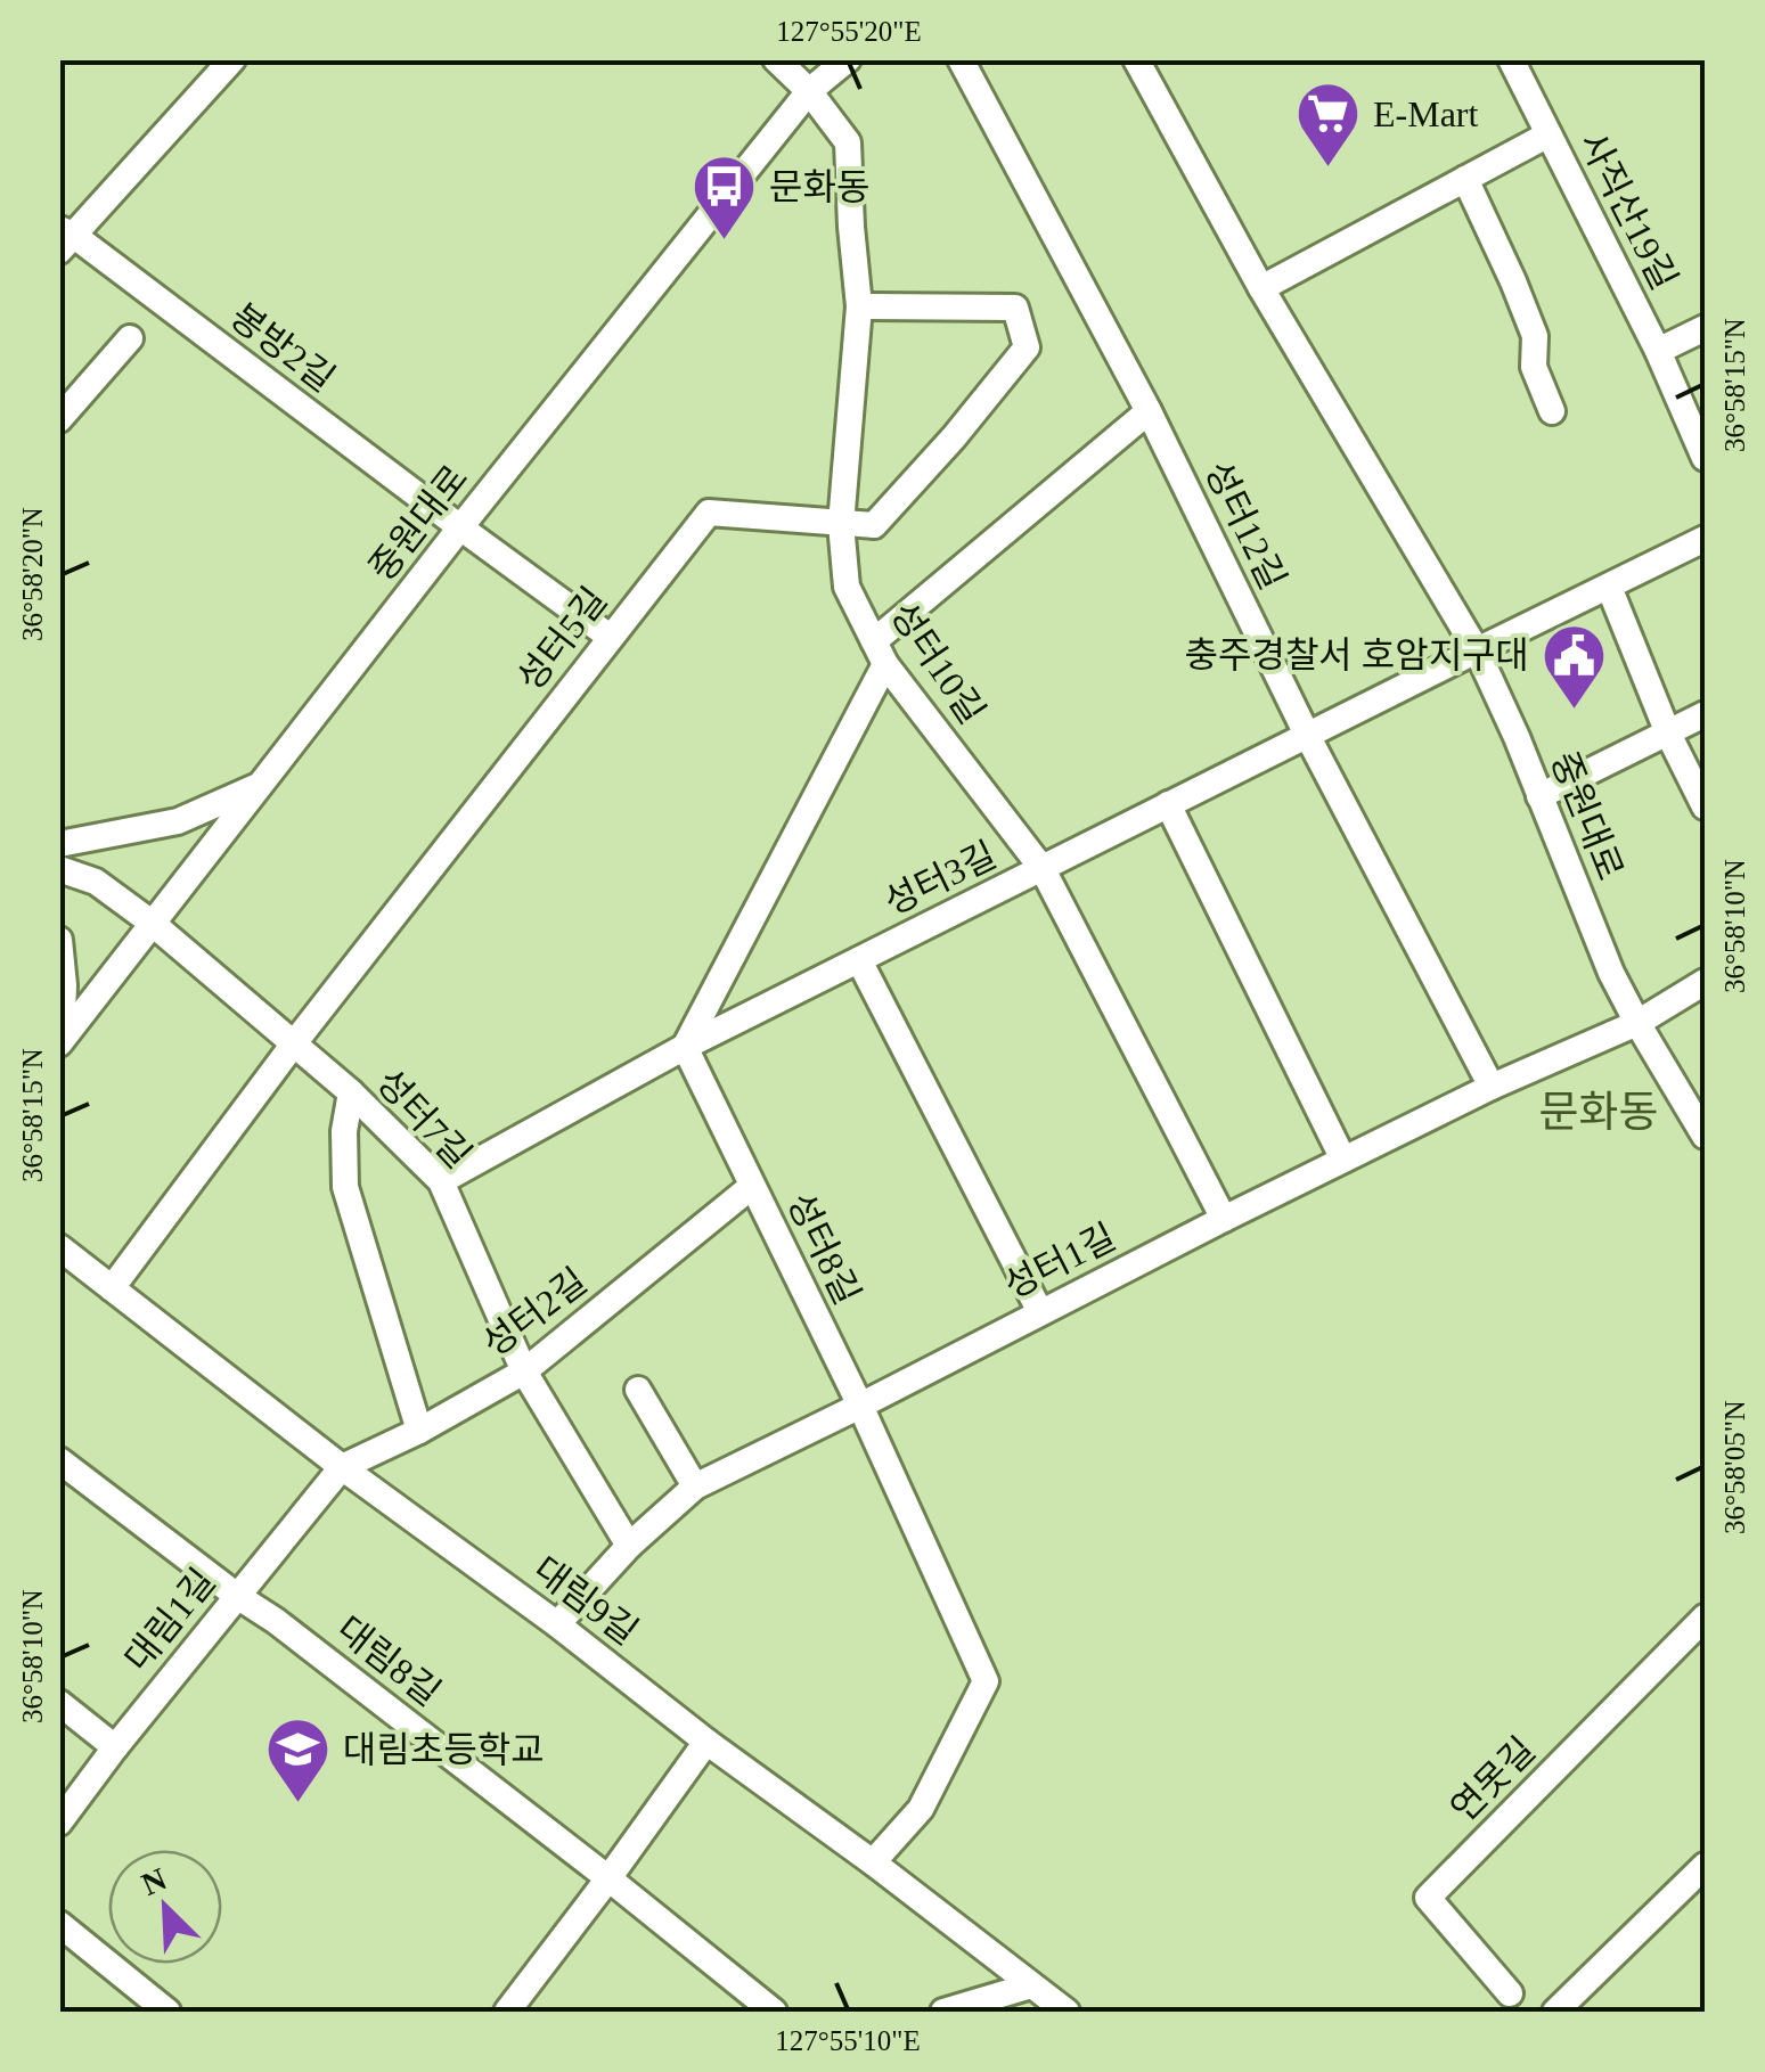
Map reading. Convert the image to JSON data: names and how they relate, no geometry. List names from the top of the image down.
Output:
{
  "streets": {
    "street": [
      "사직산19길",
      "봉방2길",
      "중원대로",
      "성터12길",
      "성터5길",
      "성터10길",
      "성터3길",
      "성터7길",
      "성터8길",
      "성터1길",
      "성터2길",
      "대림9길",
      "대림1길",
      "대림8길",
      "연못길"
    ]
  },
  "crossings": [
    ["봉방2길", "중원대로"],
    ["봉방2길", "성터5길"],
    ["중원대로", "성터10길"],
    ["중원대로", "성터3길"],
    ["중원대로", "성터7길"],
    ["중원대로", "성터1길"],
    ["성터12길", "성터3길"],
    ["성터12길", "성터1길"],
    ["성터5길", "성터10길"],
    ["성터5길", "성터7길"],
    ["성터5길", "대림9길"],
    ["성터10길", "성터3길"],
    ["성터10길", "성터1길"],
    ["성터3길", "성터7길"],
    ["성터3길", "성터8길"],
    ["성터7길", "성터1길"],
    ["성터7길", "성터2길"],
    ["성터8길", "성터1길"],
    ["성터8길", "성터2길"],
    ["성터8길", "대림9길"],
    ["성터1길", "대림9길"],
    ["성터2길", "대림9길"],
    ["성터2길", "대림1길"],
    ["대림9길", "대림1길"],
    ["대림1길", "대림8길"]
  ],
  "districts": ["문화동"],
  "places": {
    "supermarket": ["E-Mart"],
    "bus stop": ["문화동"],
    "public building": ["충주경찰서 호암지구대"],
    "school or university": ["대림초등학교"]
  },
  "north": "top left",
  "coordinates": [
    "127°55'20\"E",
    "36°58'15\"N",
    "36°58'20\"N",
    "36°58'10\"N",
    "36°58'05\"N",
    "127°55'10\"E"
  ]
}
